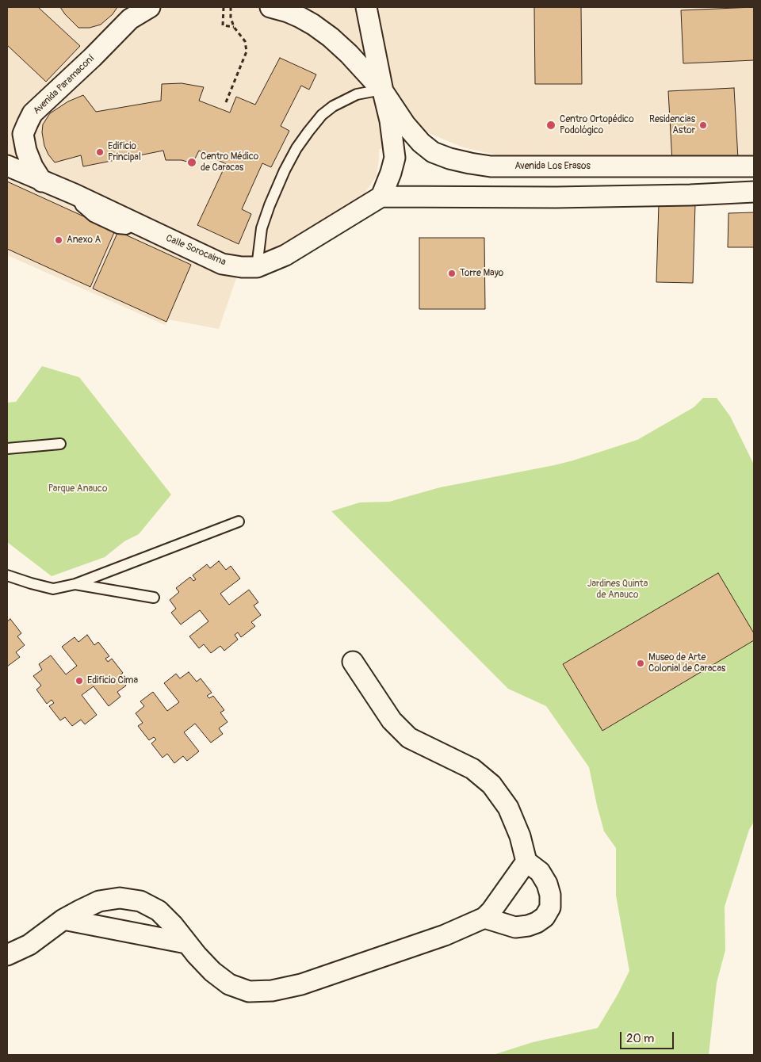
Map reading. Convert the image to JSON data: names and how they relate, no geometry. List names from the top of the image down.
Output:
{
  "streets": {
    "street": ["Avenida Paramaconí", "Avenida Los Erasos", "Calle Sorocaima"]
  },
  "crossings": [
    ["Avenida Paramaconí", "Calle Sorocaima"]
  ],
  "parks": ["Parque Anauco", "Jardines Quinta de Anauco"],
  "places": [
    "Centro Ortopédico Podológico",
    "Residencias Astor",
    "Edificio Principal",
    "Centro Médico de Caracas",
    "Anexo A",
    "Torre Mayo",
    "Museo de Arte Colonial de Caracas",
    "Edificio Cima"
  ],
  "scale_bar": "20 m"
}
